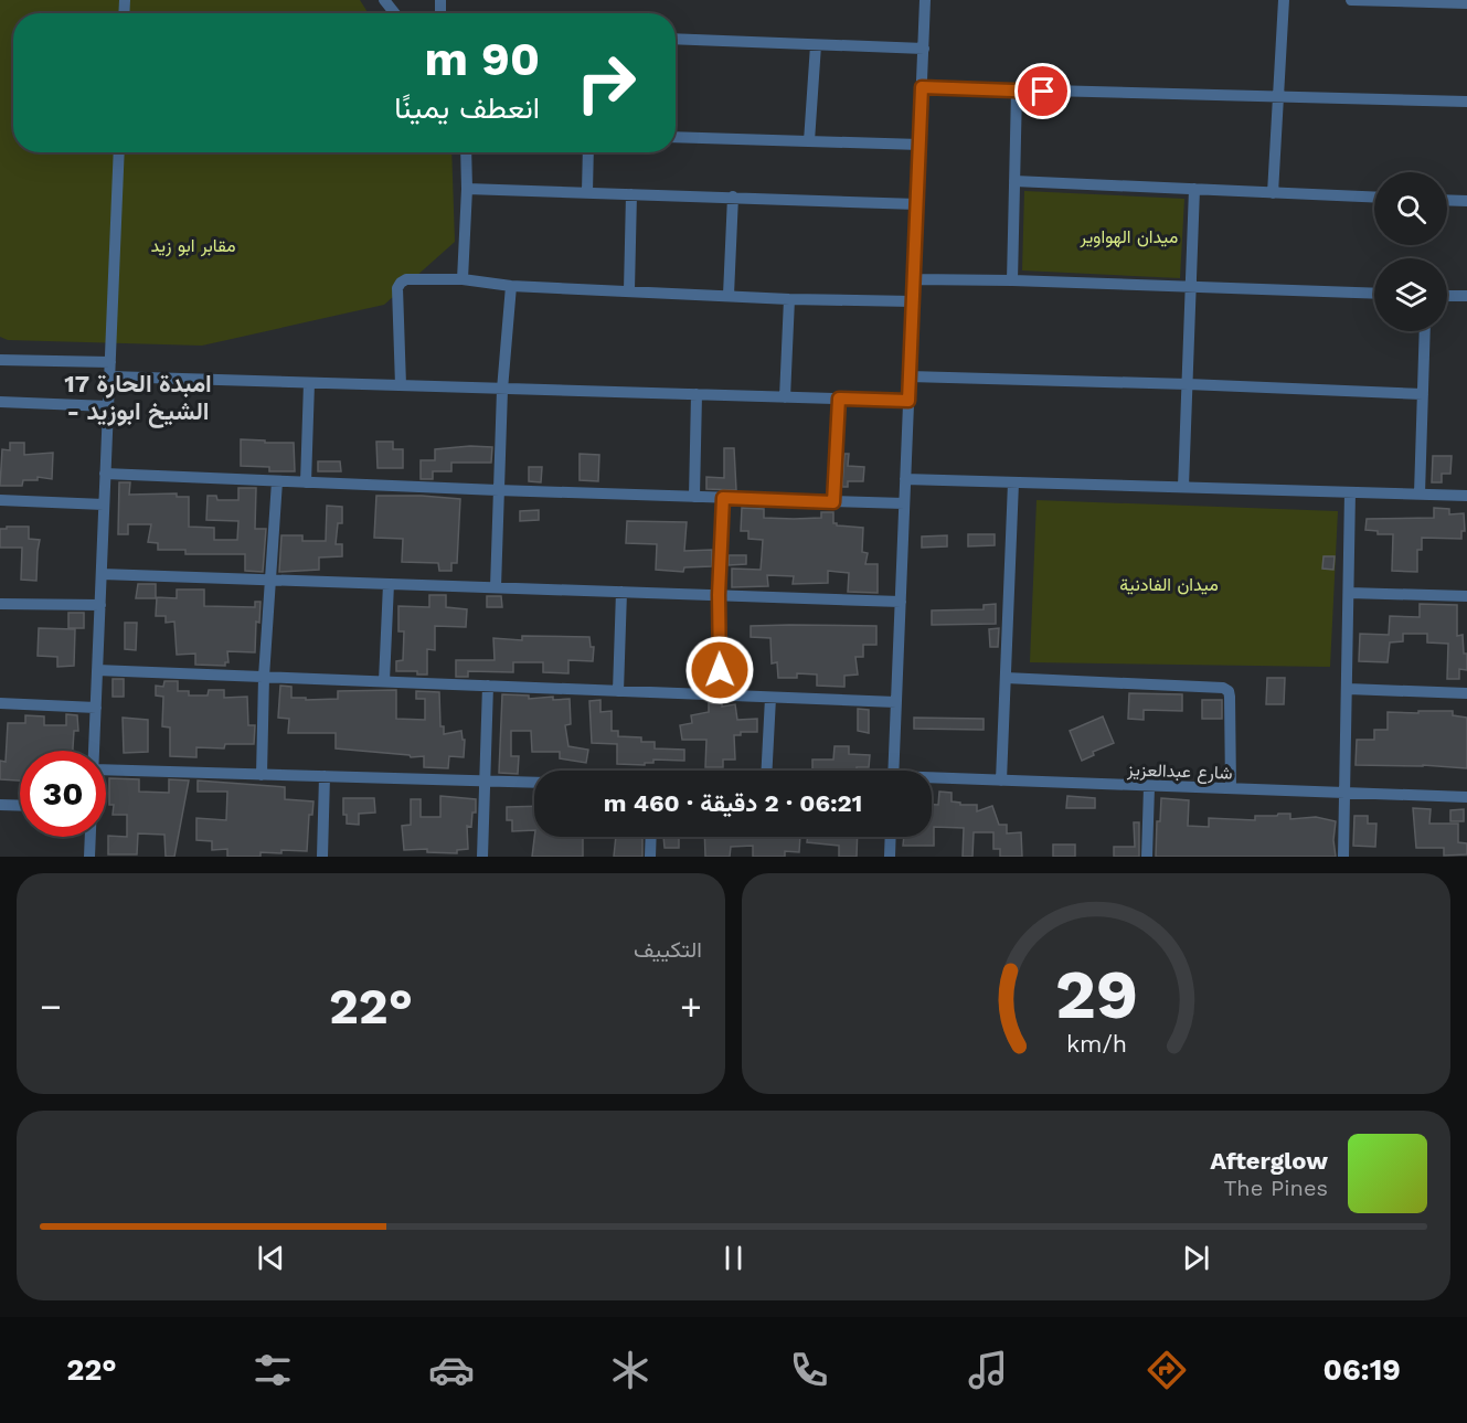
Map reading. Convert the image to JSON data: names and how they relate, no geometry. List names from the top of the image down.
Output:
{
  "streets": {
    "street": ["شارع عبدالعزيز"]
  },
  "districts": ["امبدة الحارة 17 - الشيخ ابوزيد"],
  "parks": ["ميدان الهواوير", "مقابر ابو زيد", "ميدان الفادنية"],
  "page": {
    "turn": ["90 m", "انعطف يمينًا"],
    "limit": "30",
    "trip": "06:21 · 2 دقيقة · 460 m",
    "tile": "التكييف",
    "heat": ["−", "22°", "+"],
    "song": ["Afterglow", "The Pines"],
    "tabs": ["06:19", "22°"],
    "gauge": ["29", "km/h"]
  }
}
